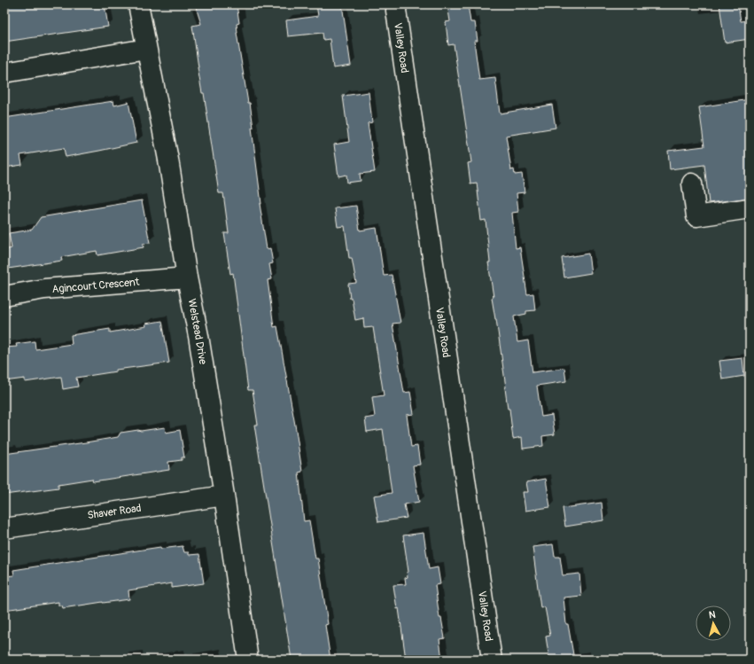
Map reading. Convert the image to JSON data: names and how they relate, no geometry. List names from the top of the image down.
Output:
{
  "streets": {
    "street": [
      "Valley Road",
      "Agincourt Crescent",
      "Welstead Drive",
      "Shaver Road"
    ]
  },
  "crossings": [
    ["Agincourt Crescent", "Welstead Drive"],
    ["Welstead Drive", "Shaver Road"]
  ],
  "north": "top"
}
